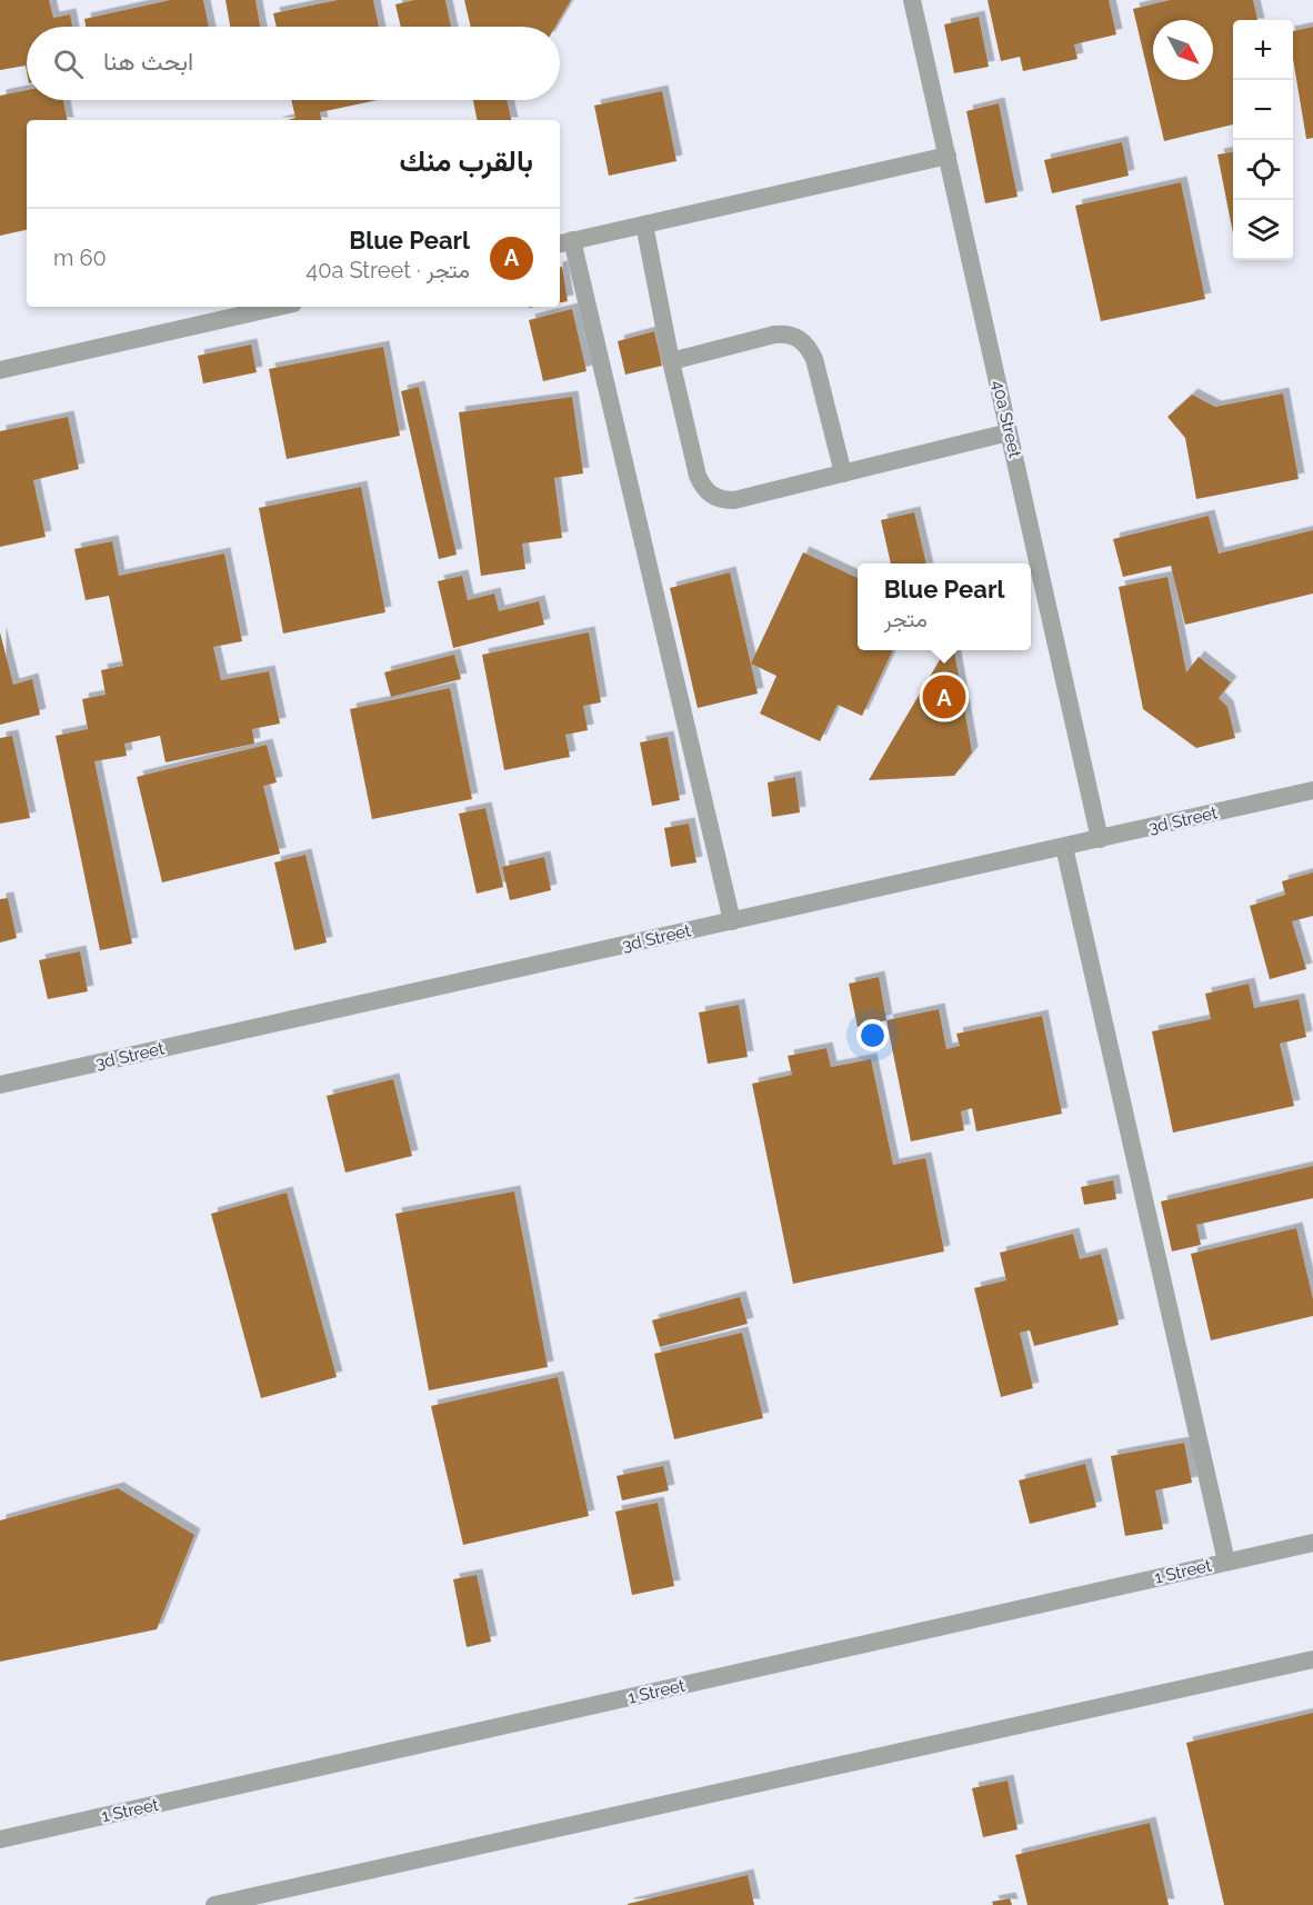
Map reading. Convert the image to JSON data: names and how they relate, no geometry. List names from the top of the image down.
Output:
{
  "streets": {
    "street": ["40a Street", "3d Street", "1 Street"]
  },
  "crossings": [
    ["40a Street", "3d Street"]
  ],
  "north": "bottom right",
  "page": {
    "map_buttons": ["+", "−"],
    "search": "ابحث هنا",
    "heading": "بالقرب منك",
    "list": [
      {
        "mark": "A",
        "name": "Blue Pearl",
        "note": "متجر · 40a Street",
        "value": "60 m"
      }
    ],
    "popup": ["Blue Pearl", "متجر"],
    "pins": "A"
  }
}
